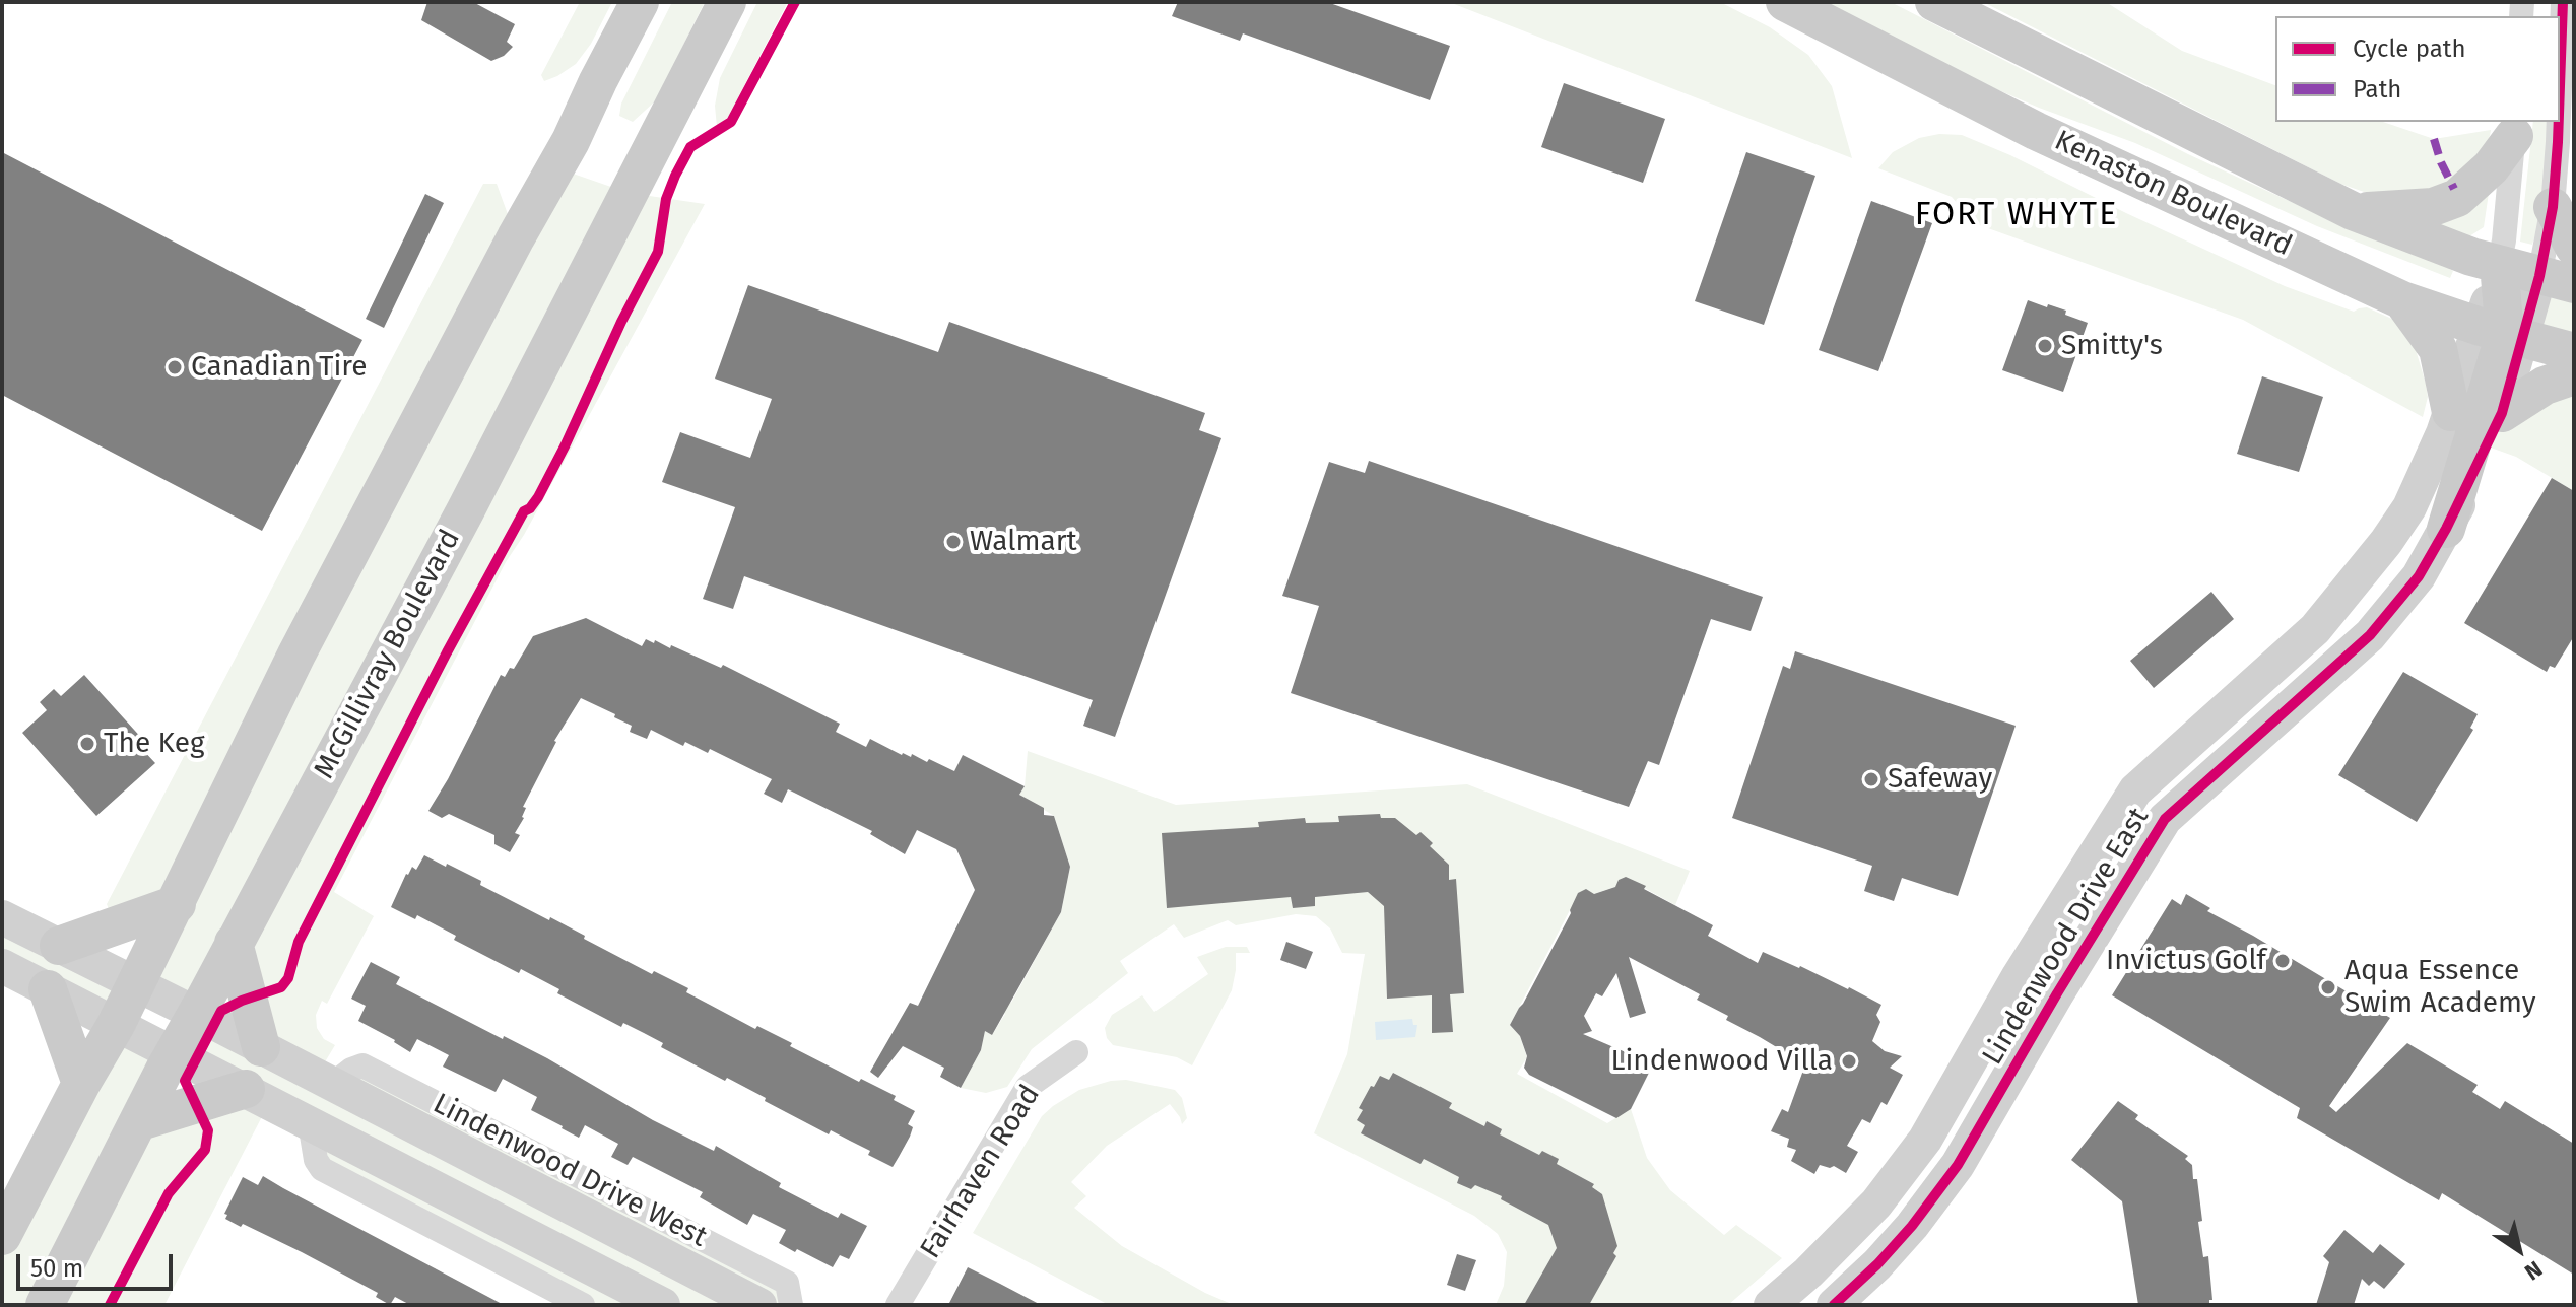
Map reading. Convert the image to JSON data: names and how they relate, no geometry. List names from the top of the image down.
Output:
{
  "streets": {
    "main road": ["Kenaston Boulevard", "McGillivray Boulevard"],
    "street": ["Lindenwood Drive East", "Lindenwood Drive West", "Fairhaven Road"]
  },
  "crossings": [
    ["Kenaston Boulevard", "Lindenwood Drive East"],
    ["McGillivray Boulevard", "Lindenwood Drive West"]
  ],
  "districts": ["FORT WHYTE"],
  "places": [
    "Smitty's",
    "Canadian Tire",
    "Walmart",
    "The Keg",
    "Safeway",
    "Invictus Golf",
    "Aqua Essence Swim Academy",
    "Lindenwood Villa"
  ],
  "legend": ["Cycle path", "Path"],
  "scale_bar": "50 m",
  "north": "bottom right"
}
